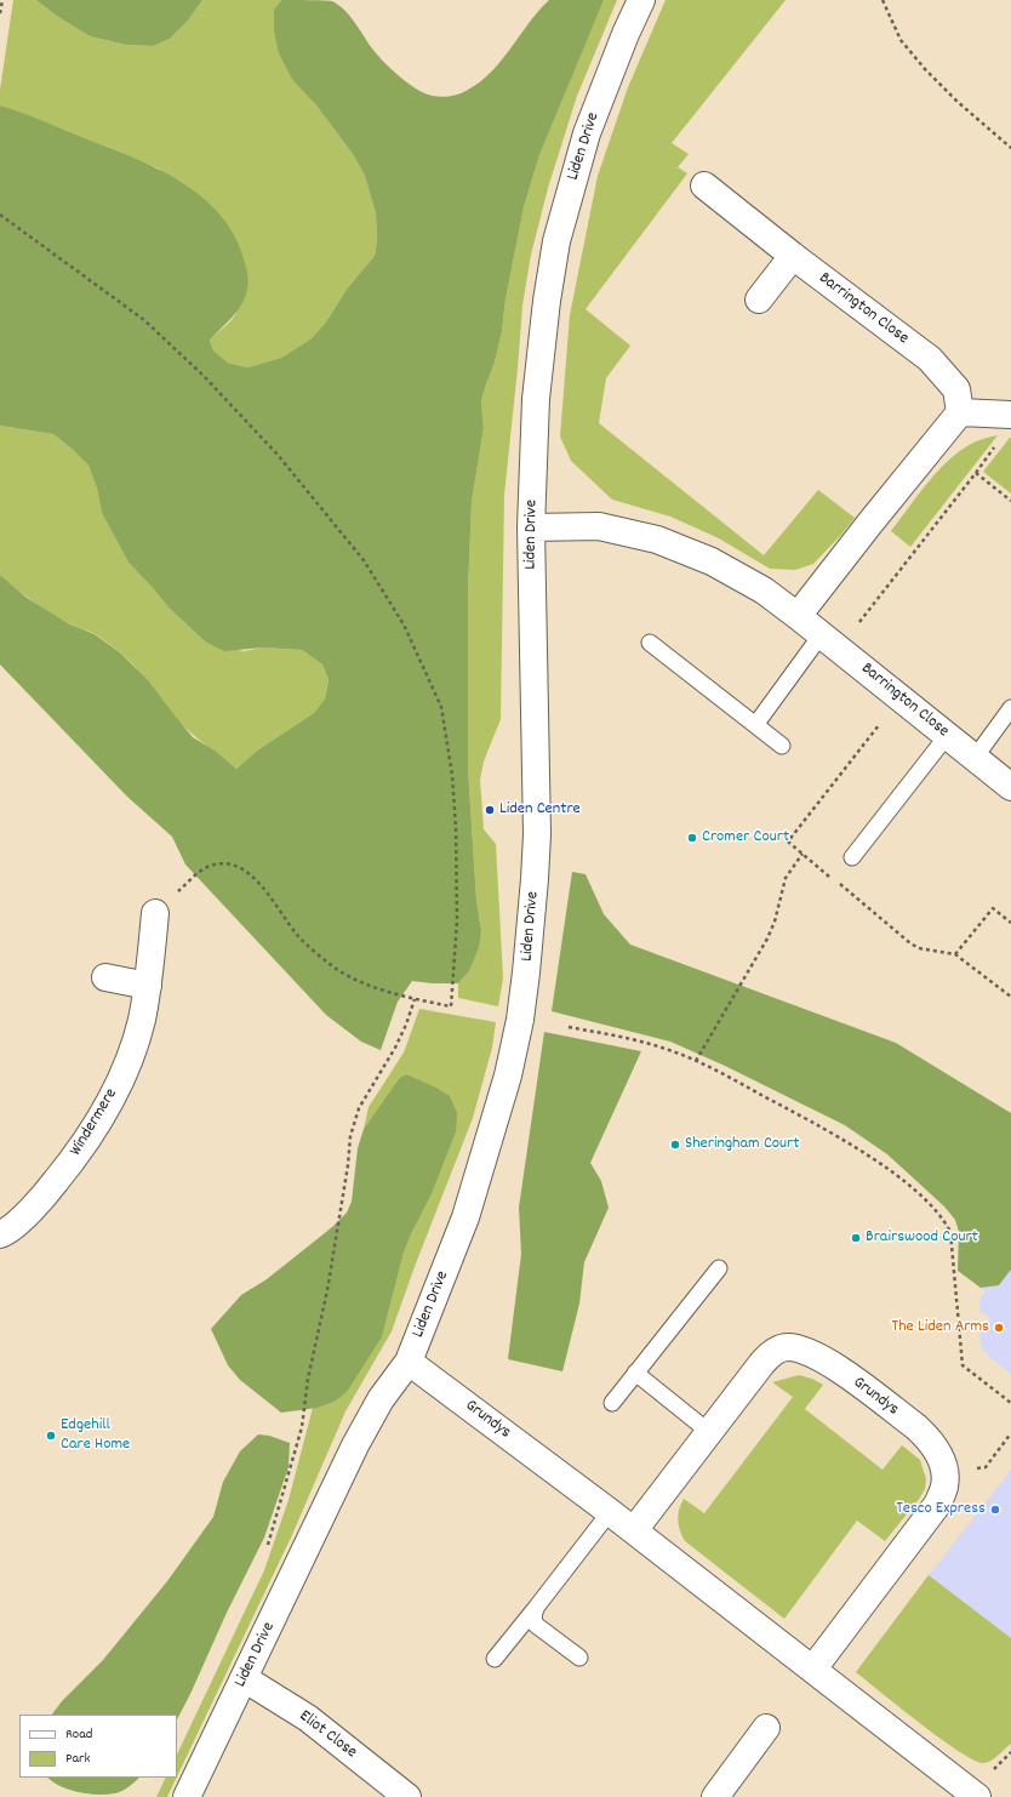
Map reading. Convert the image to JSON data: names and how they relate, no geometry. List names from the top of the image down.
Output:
{
  "streets": {
    "street": [
      "Liden Drive",
      "Barrington Close",
      "Windermere",
      "Grundys",
      "Eliot Close"
    ]
  },
  "crossings": [
    ["Liden Drive", "Barrington Close"],
    ["Liden Drive", "Grundys"],
    ["Liden Drive", "Eliot Close"]
  ],
  "places": [
    "Liden Centre",
    "Cromer Court",
    "Sheringham Court",
    "Brairswood Court",
    "The Liden Arms",
    "Edgehill Care Home",
    "Tesco Express"
  ],
  "legend": ["Road", "Park"]
}
